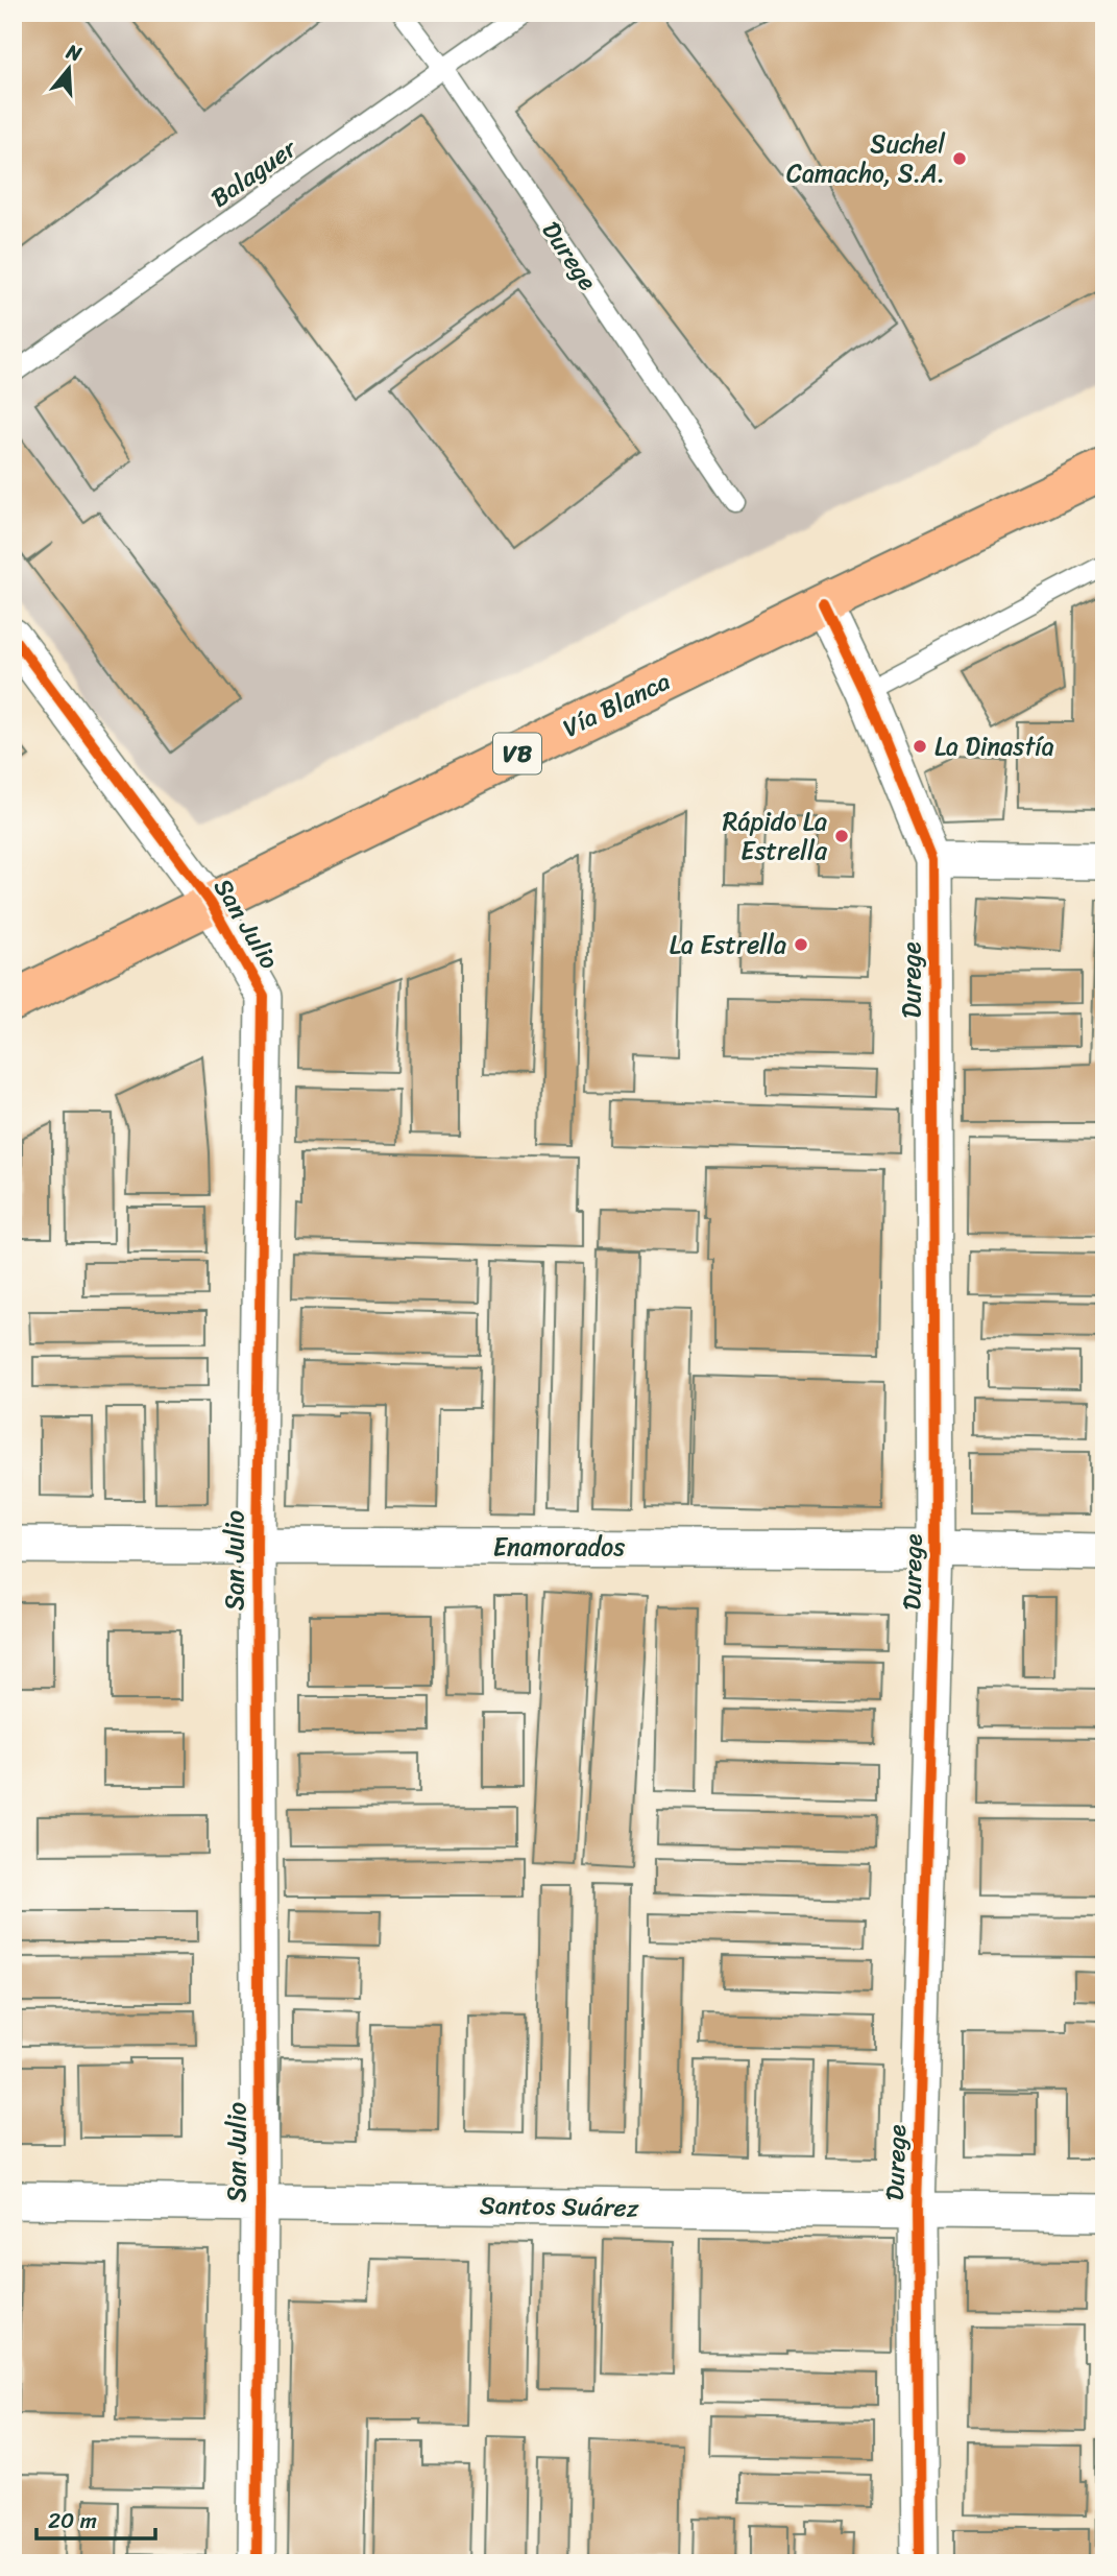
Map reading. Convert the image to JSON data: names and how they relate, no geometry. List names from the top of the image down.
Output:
{
  "streets": {
    "main road": ["Vía Blanca", "VB"],
    "street": [
      "Durege",
      "San Julio",
      "Enamorados",
      "Santos Suárez"
    ],
    "lane": ["Balaguer"]
  },
  "crossings": [
    ["Balaguer", "Durege"],
    ["Durege", "Vía Blanca"],
    ["Durege", "Enamorados"],
    ["Durege", "Santos Suárez"],
    ["Vía Blanca", "San Julio"],
    ["San Julio", "Enamorados"],
    ["San Julio", "Santos Suárez"]
  ],
  "places": [
    "Suchel Camacho, S.A.",
    "La Dinastía",
    "Rápido La Estrella",
    "La Estrella"
  ],
  "scale_bar": "20 m",
  "north": "top"
}
